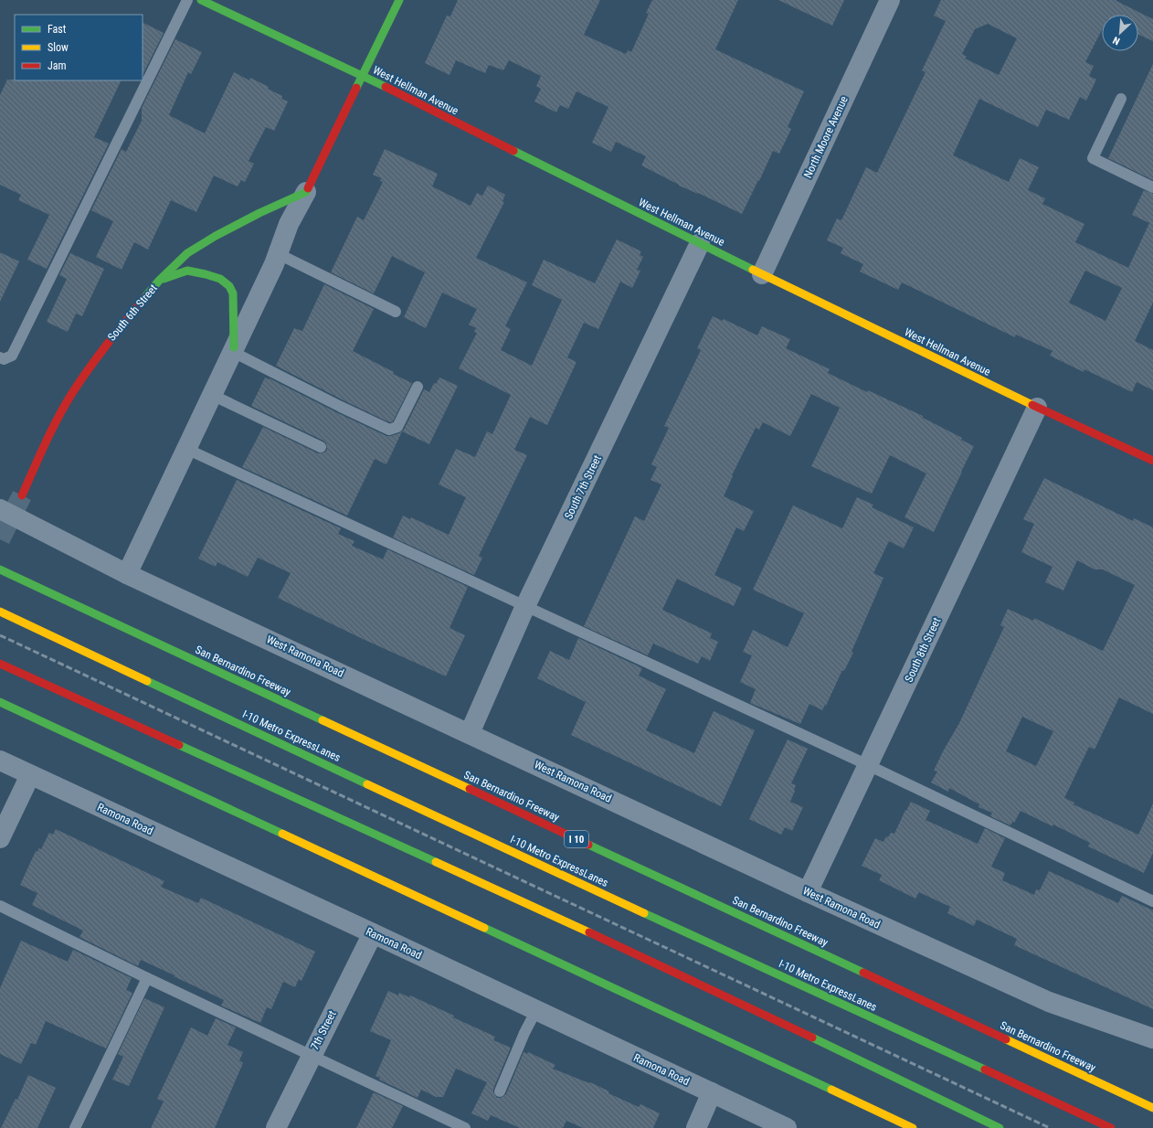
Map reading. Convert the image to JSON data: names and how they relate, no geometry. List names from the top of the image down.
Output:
{
  "streets": {
    "main road": [
      "West Hellman Avenue",
      "South 6th Street",
      "San Bernardino Freeway",
      "I-10 Metro ExpressLanes",
      "I 10"
    ],
    "street": [
      "North Moore Avenue",
      "South 7th Street",
      "South 8th Street",
      "West Ramona Road",
      "Ramona Road",
      "7th Street"
    ]
  },
  "crossings": [
    ["West Hellman Avenue", "North Moore Avenue"],
    ["West Hellman Avenue", "South 7th Street"],
    ["West Hellman Avenue", "South 8th Street"],
    ["South 7th Street", "West Ramona Road"],
    ["South 8th Street", "West Ramona Road"],
    ["Ramona Road", "7th Street"]
  ],
  "legend": ["Fast", "Slow", "Jam"],
  "north": "bottom left"
}
